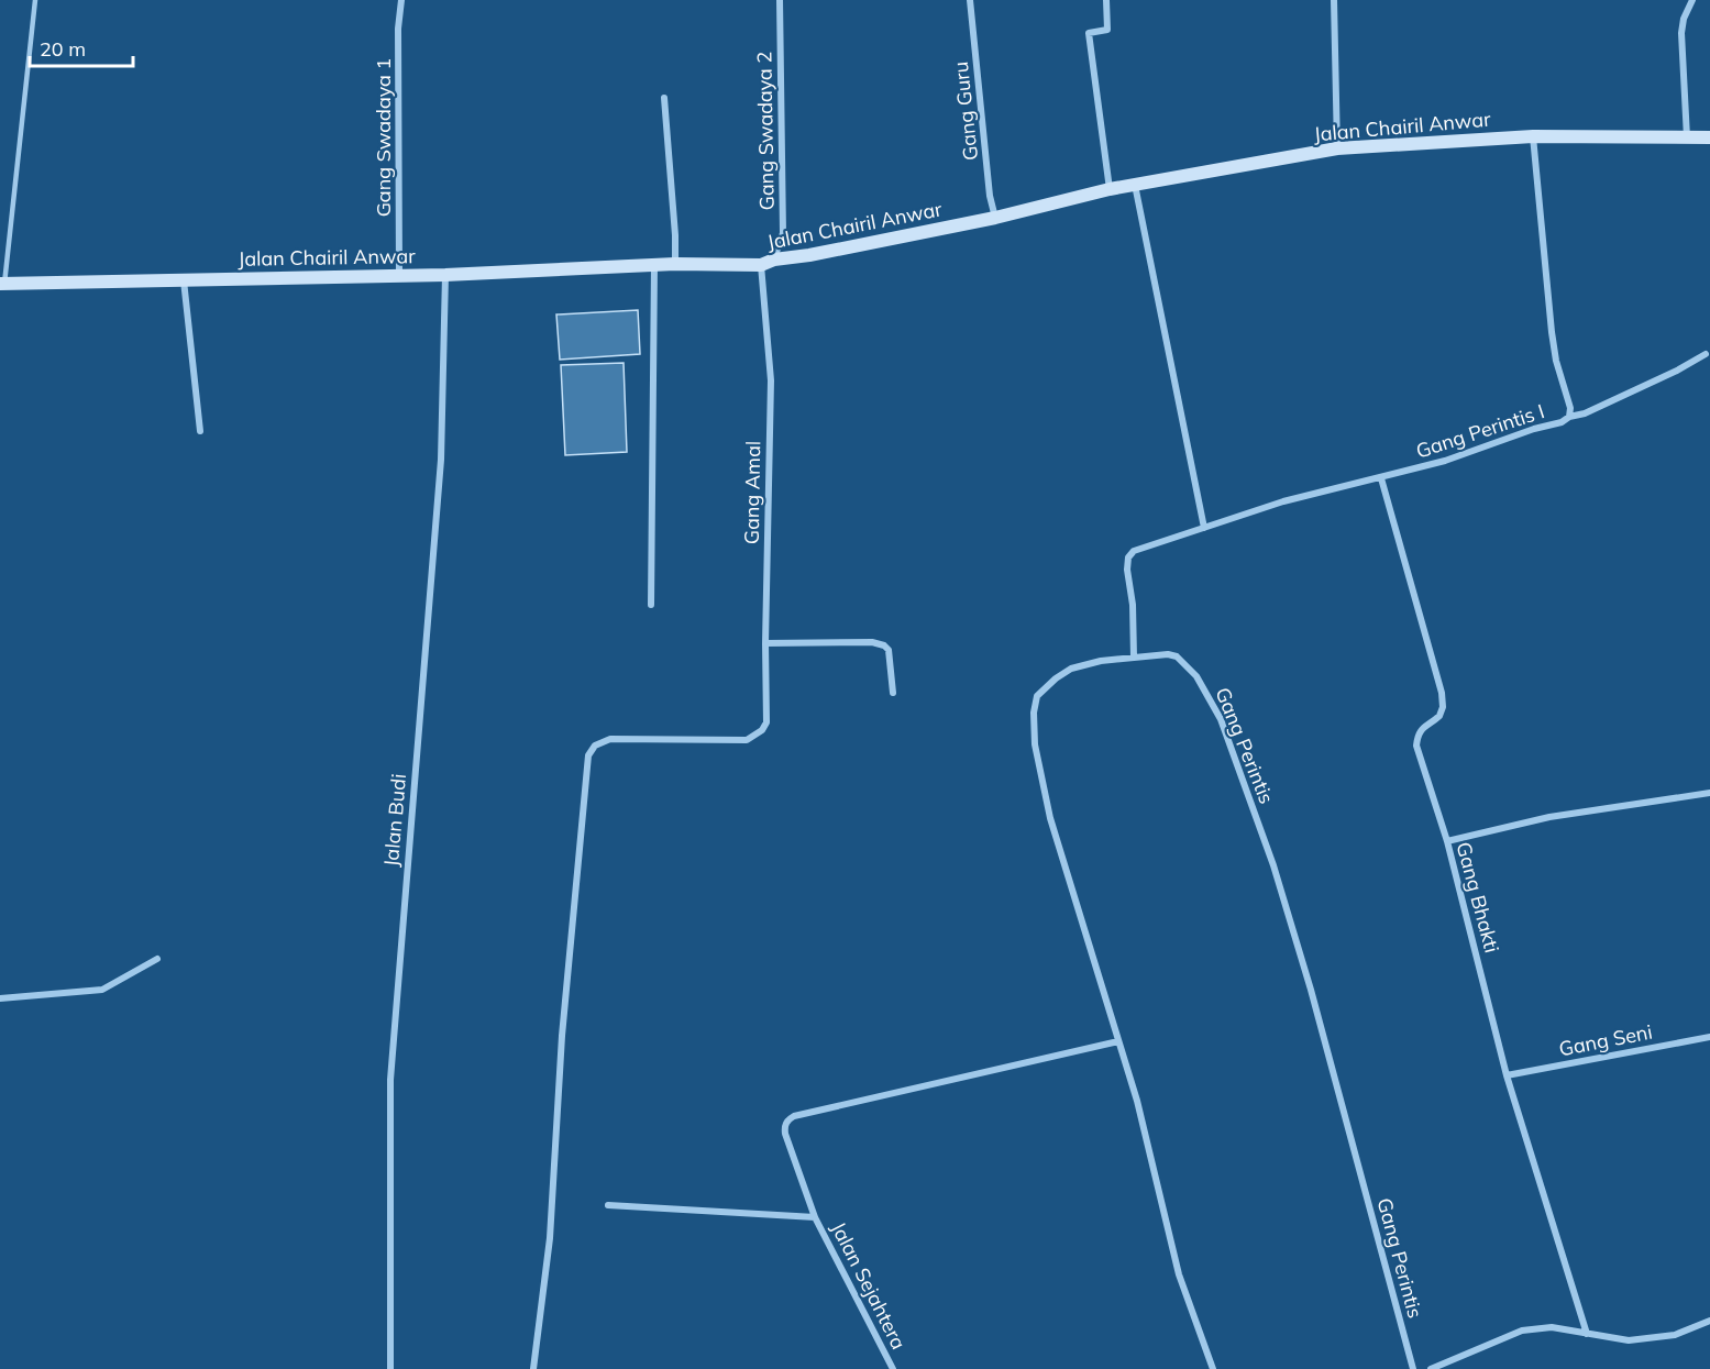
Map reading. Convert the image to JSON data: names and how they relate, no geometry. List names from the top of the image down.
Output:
{
  "streets": {
    "street": [
      "Gang Guru",
      "Jalan Chairil Anwar",
      "Gang Swadaya 2",
      "Gang Swadaya 1",
      "Gang Perintis I",
      "Gang Amal",
      "Gang Perintis",
      "Jalan Budi",
      "Gang Bhakti",
      "Gang Seni",
      "Jalan Sejahtera"
    ]
  },
  "crossings": [
    ["Gang Guru", "Jalan Chairil Anwar"],
    ["Jalan Chairil Anwar", "Gang Swadaya 2"],
    ["Jalan Chairil Anwar", "Gang Swadaya 1"],
    ["Jalan Chairil Anwar", "Gang Perintis I"],
    ["Jalan Chairil Anwar", "Gang Amal"],
    ["Jalan Chairil Anwar", "Jalan Budi"],
    ["Gang Perintis I", "Gang Perintis"],
    ["Gang Perintis I", "Gang Bhakti"],
    ["Gang Perintis", "Jalan Sejahtera"],
    ["Gang Bhakti", "Gang Seni"]
  ],
  "scale_bar": "20 m"
}
